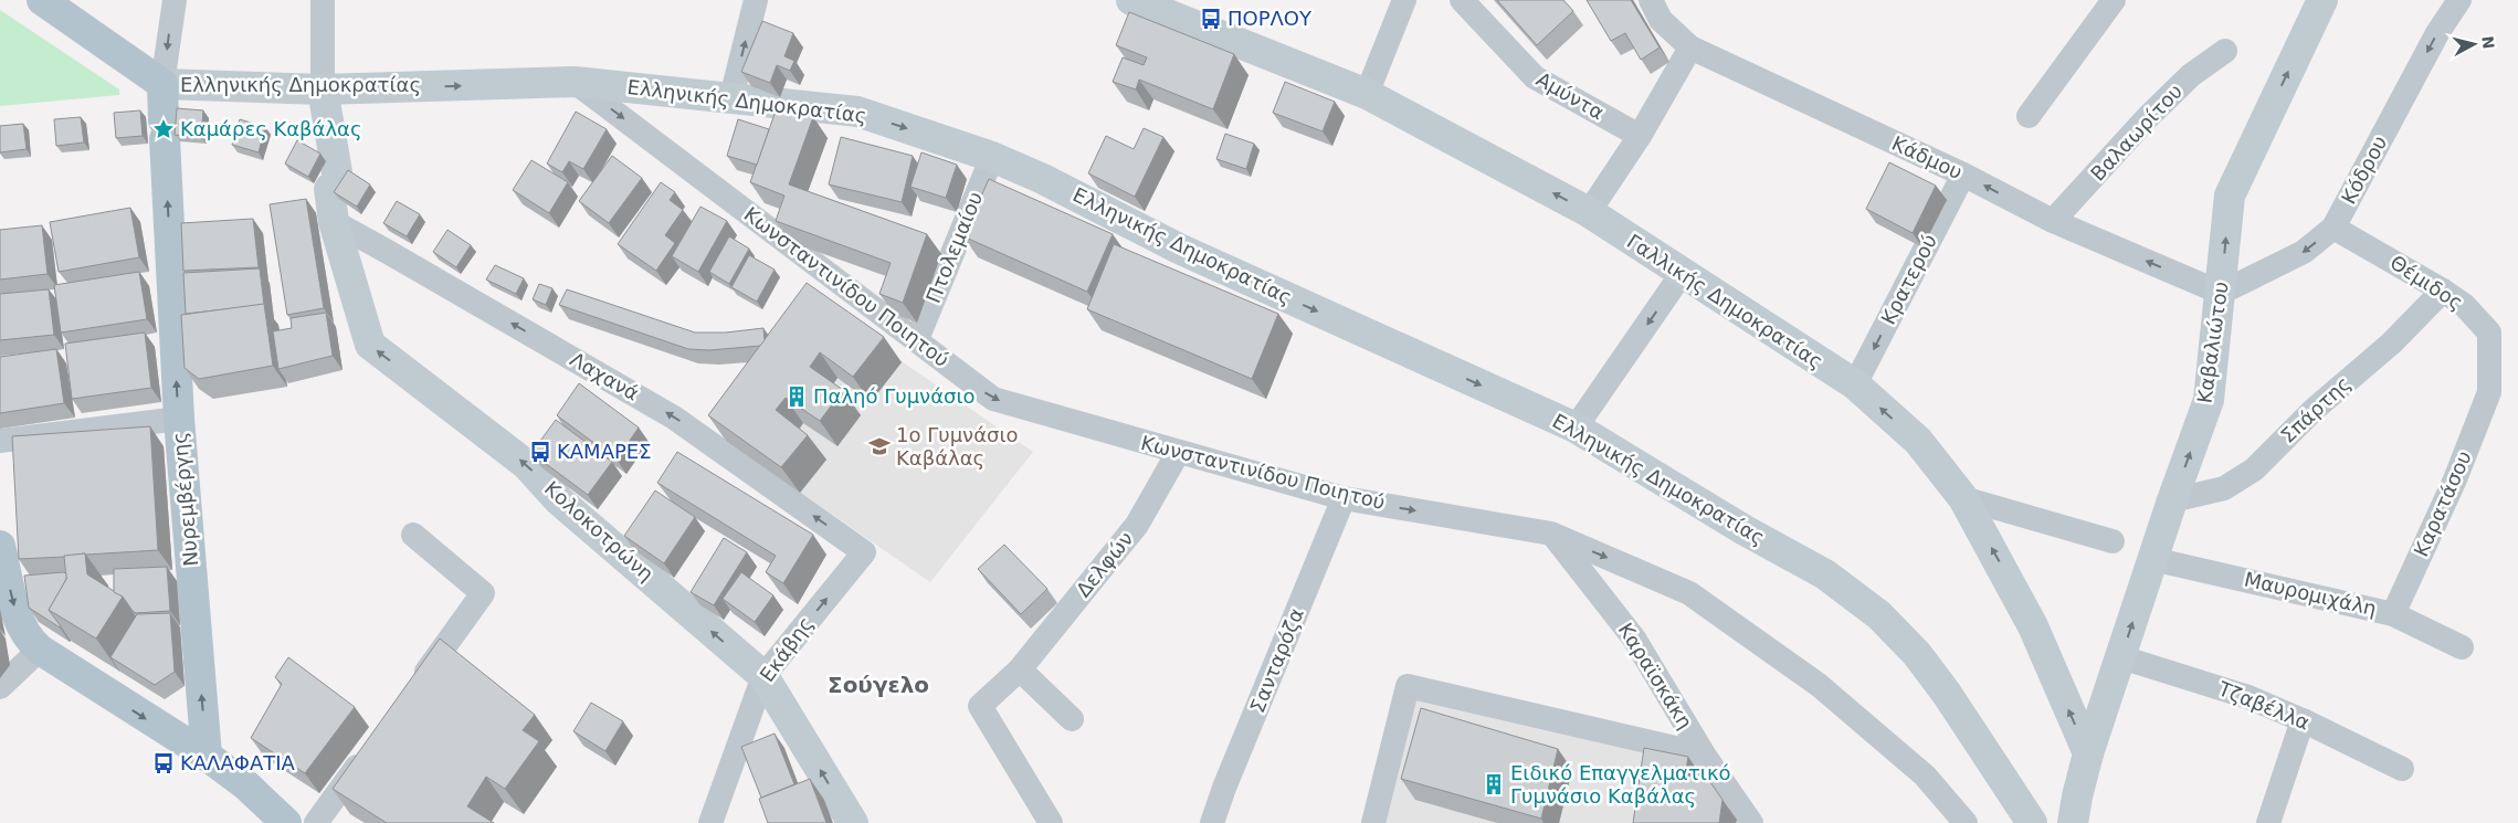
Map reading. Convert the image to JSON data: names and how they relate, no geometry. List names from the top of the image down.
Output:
{
  "streets": {
    "main road": ["Νυρεμβέργης"],
    "street": [
      "Ελληνικής Δημοκρατίας",
      "Αμύντα",
      "Βαλαωρίτου",
      "Κάδμου",
      "Κόδρου",
      "Πτολεμαίου",
      "Κρατερού",
      "Θέμιδος",
      "Κωνσταντινίδου Ποιητού",
      "Γαλλικής Δημοκρατίας",
      "Καβαλιώτου",
      "Λαχανά",
      "Σπάρτης",
      "Καρατάσου",
      "Κολοκοτρώνη",
      "Δελφών",
      "Μαυρομιχάλη",
      "Εκάβης",
      "Σανταρόζα",
      "Καραϊσκάκη",
      "Τζαβέλλα"
    ]
  },
  "crossings": [
    ["Ελληνικής Δημοκρατίας", "Πτολεμαίου"],
    ["Ελληνικής Δημοκρατίας", "Κωνσταντινίδου Ποιητού"],
    ["Ελληνικής Δημοκρατίας", "Νυρεμβέργης"],
    ["Ελληνικής Δημοκρατίας", "Κολοκοτρώνη"],
    ["Βαλαωρίτου", "Κάδμου"],
    ["Κάδμου", "Κόδρου"],
    ["Κάδμου", "Κρατερού"],
    ["Κάδμου", "Καβαλιώτου"],
    ["Κόδρου", "Θέμιδος"],
    ["Κόδρου", "Καβαλιώτου"],
    ["Πτολεμαίου", "Κωνσταντινίδου Ποιητού"],
    ["Κρατερού", "Γαλλικής Δημοκρατίας"],
    ["Θέμιδος", "Σπάρτης"],
    ["Θέμιδος", "Καρατάσου"],
    ["Κωνσταντινίδου Ποιητού", "Δελφών"],
    ["Κωνσταντινίδου Ποιητού", "Σανταρόζα"],
    ["Κωνσταντινίδου Ποιητού", "Καραϊσκάκη"],
    ["Γαλλικής Δημοκρατίας", "Καβαλιώτου"],
    ["Καβαλιώτου", "Σπάρτης"],
    ["Καβαλιώτου", "Μαυρομιχάλη"],
    ["Καβαλιώτου", "Τζαβέλλα"],
    ["Λαχανά", "Κολοκοτρώνη"],
    ["Λαχανά", "Εκάβης"],
    ["Καρατάσου", "Μαυρομιχάλη"],
    ["Κολοκοτρώνη", "Εκάβης"]
  ],
  "one_way": [
    "Ελληνικής Δημοκρατίας",
    "Κάδμου",
    "Κόδρου",
    "Κρατερού",
    "Κωνσταντινίδου Ποιητού",
    "Γαλλικής Δημοκρατίας",
    "Καβαλιώτου",
    "Λαχανά",
    "Κολοκοτρώνη",
    "Εκάβης"
  ],
  "districts": ["Σούγελο"],
  "places": {
    "bus stop": ["ΠΟΡΛΟΥ", "ΚΑΜΑΡΕΣ", "ΚΑΛΑΦΑΤΙΑ"],
    "place": ["Καμάρες Καβάλας"],
    "building": ["Παληό Γυμνάσιο", "Ειδικό Επαγγελματικό Γυμνάσιο Καβάλας"],
    "school or university": ["1ο Γυμνάσιο Καβάλας"]
  },
  "north": "right"
}
